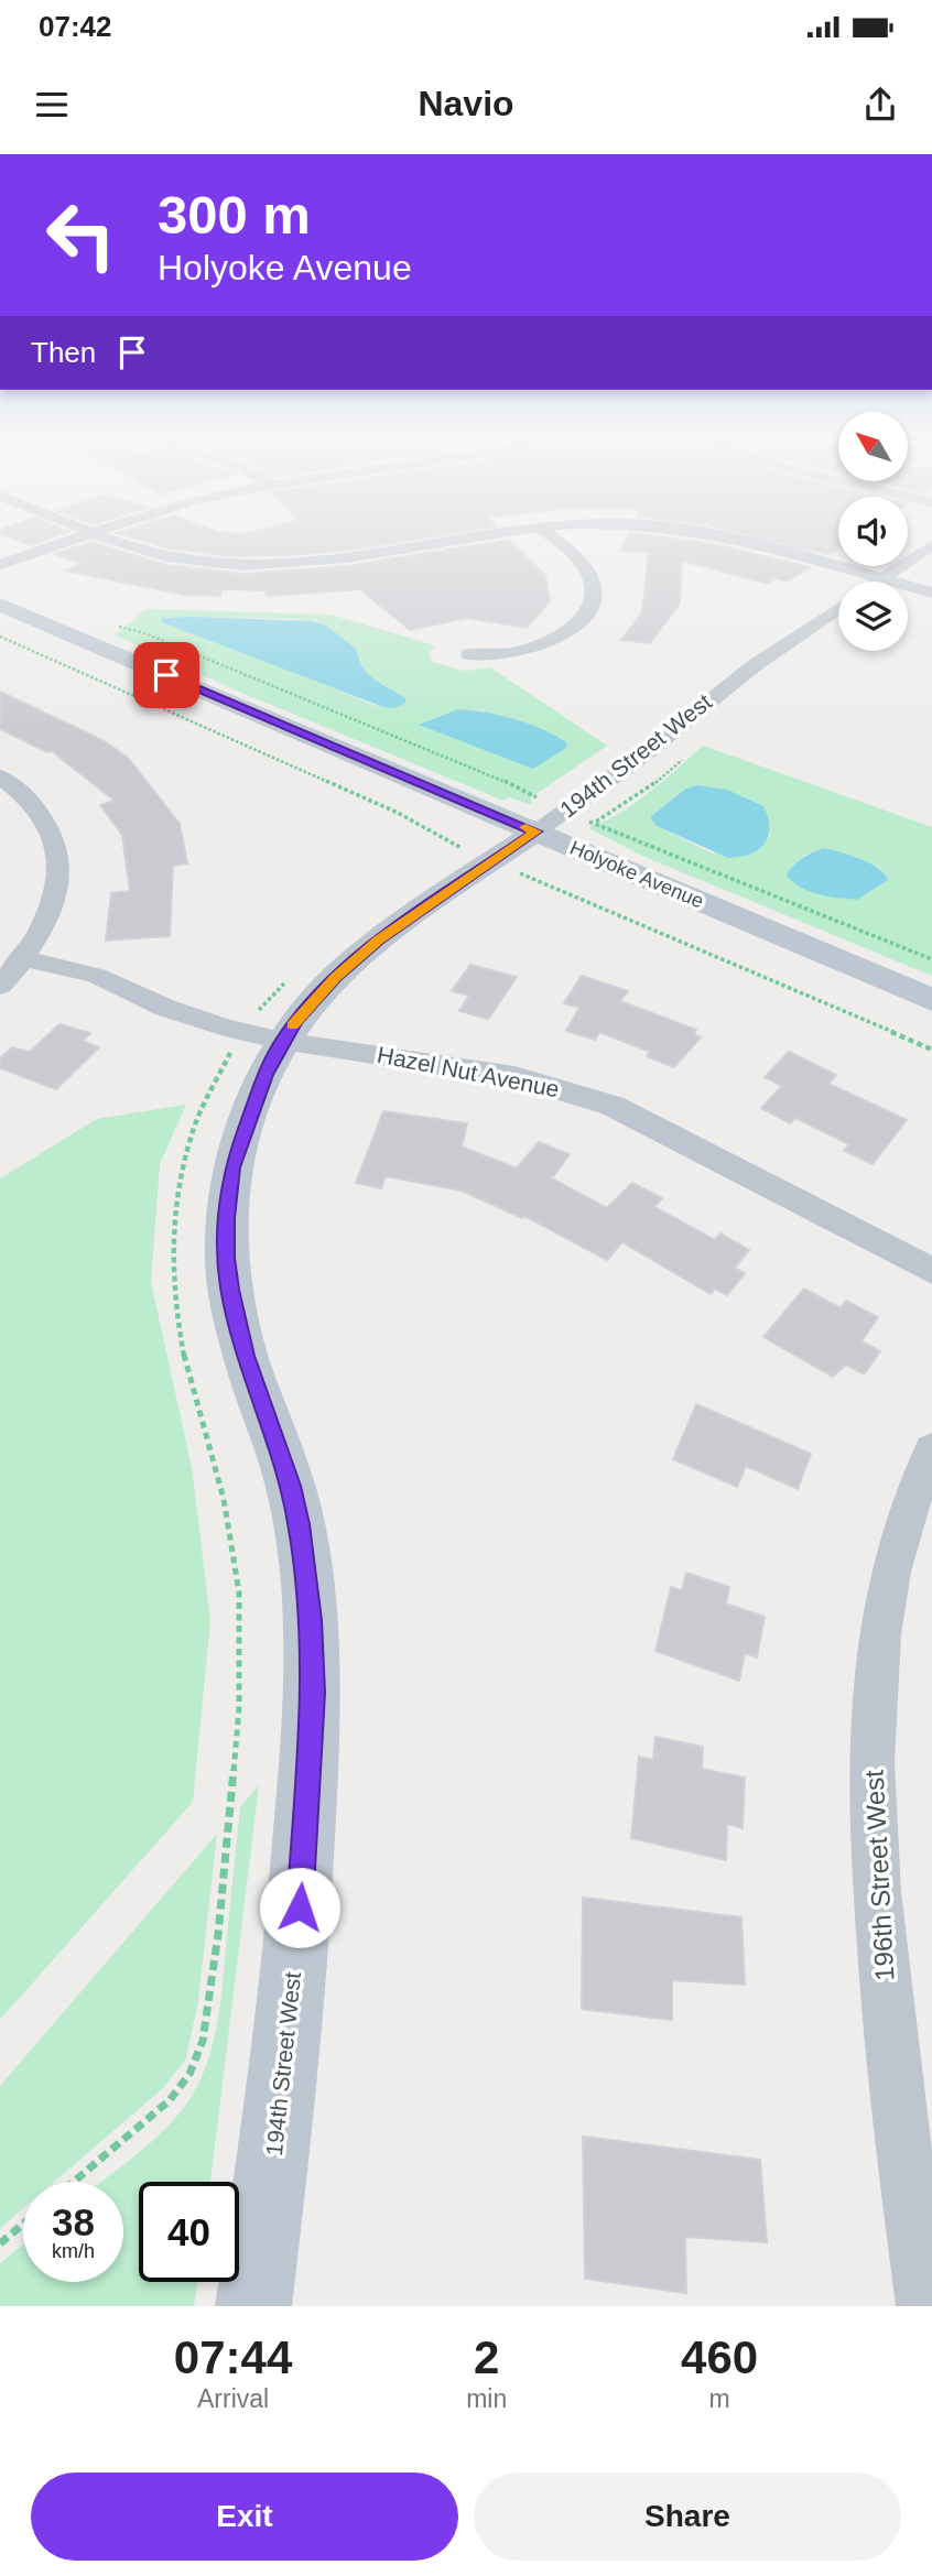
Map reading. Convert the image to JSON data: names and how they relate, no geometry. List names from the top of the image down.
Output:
{
  "streets": {
    "street": [
      "194th Street West",
      "Holyoke Avenue",
      "Hazel Nut Avenue",
      "196th Street West"
    ]
  },
  "crossings": [
    ["194th Street West", "Holyoke Avenue"],
    ["194th Street West", "Hazel Nut Avenue"]
  ],
  "north": "top left",
  "page": {
    "status": "07:42",
    "header": "Navio",
    "turn": ["300 m", "Holyoke Avenue"],
    "then": "Then",
    "speed": "38 km/h",
    "limit": "40",
    "eta": [
      "07:44",
      "Arrival",
      "2",
      "min",
      "460",
      "m"
    ],
    "buttons": ["Exit", "Share"]
  }
}
